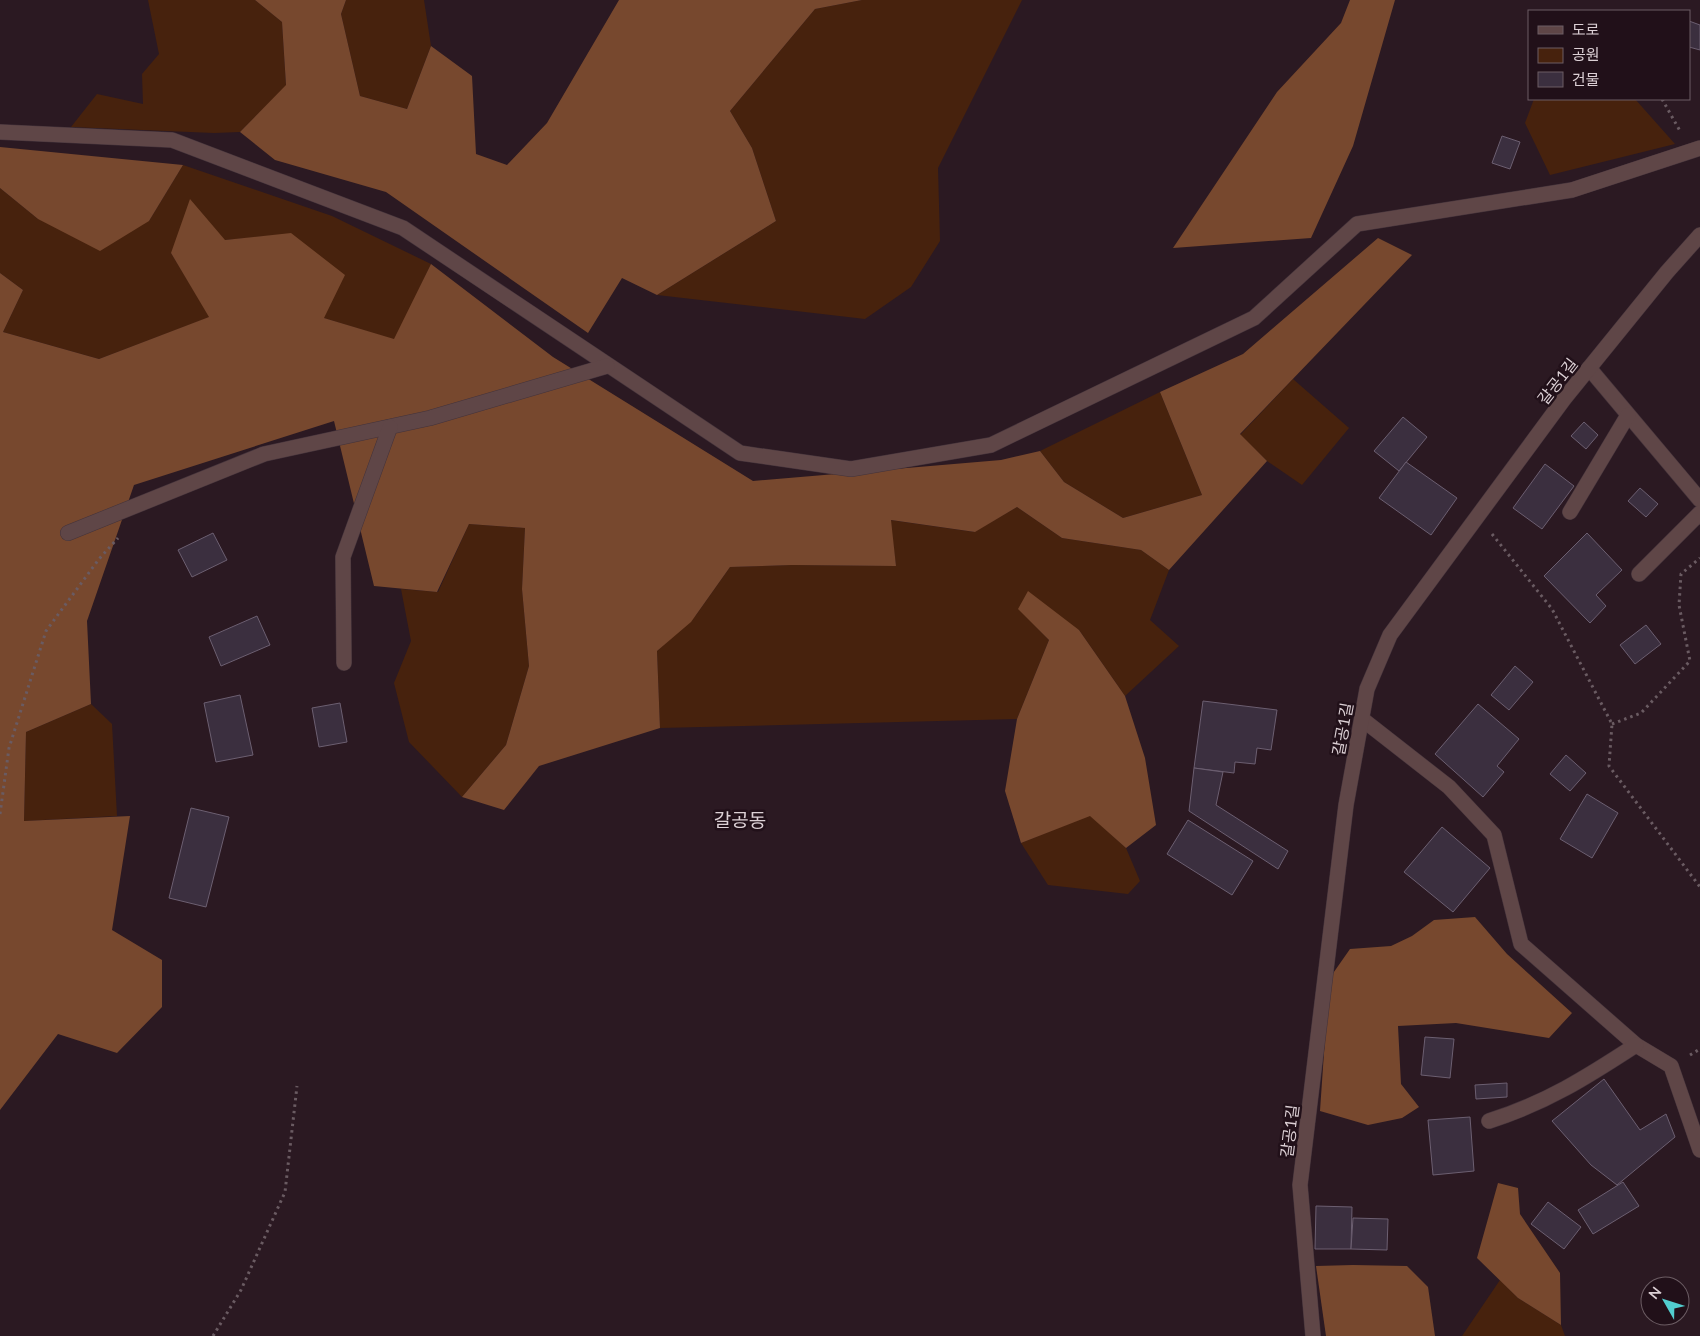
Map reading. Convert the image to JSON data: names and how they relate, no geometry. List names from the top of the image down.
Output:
{
  "streets": {
    "street": ["갈공1길"]
  },
  "districts": ["갈공동"],
  "legend": ["도로", "공원", "건물"],
  "north": "top left"
}
